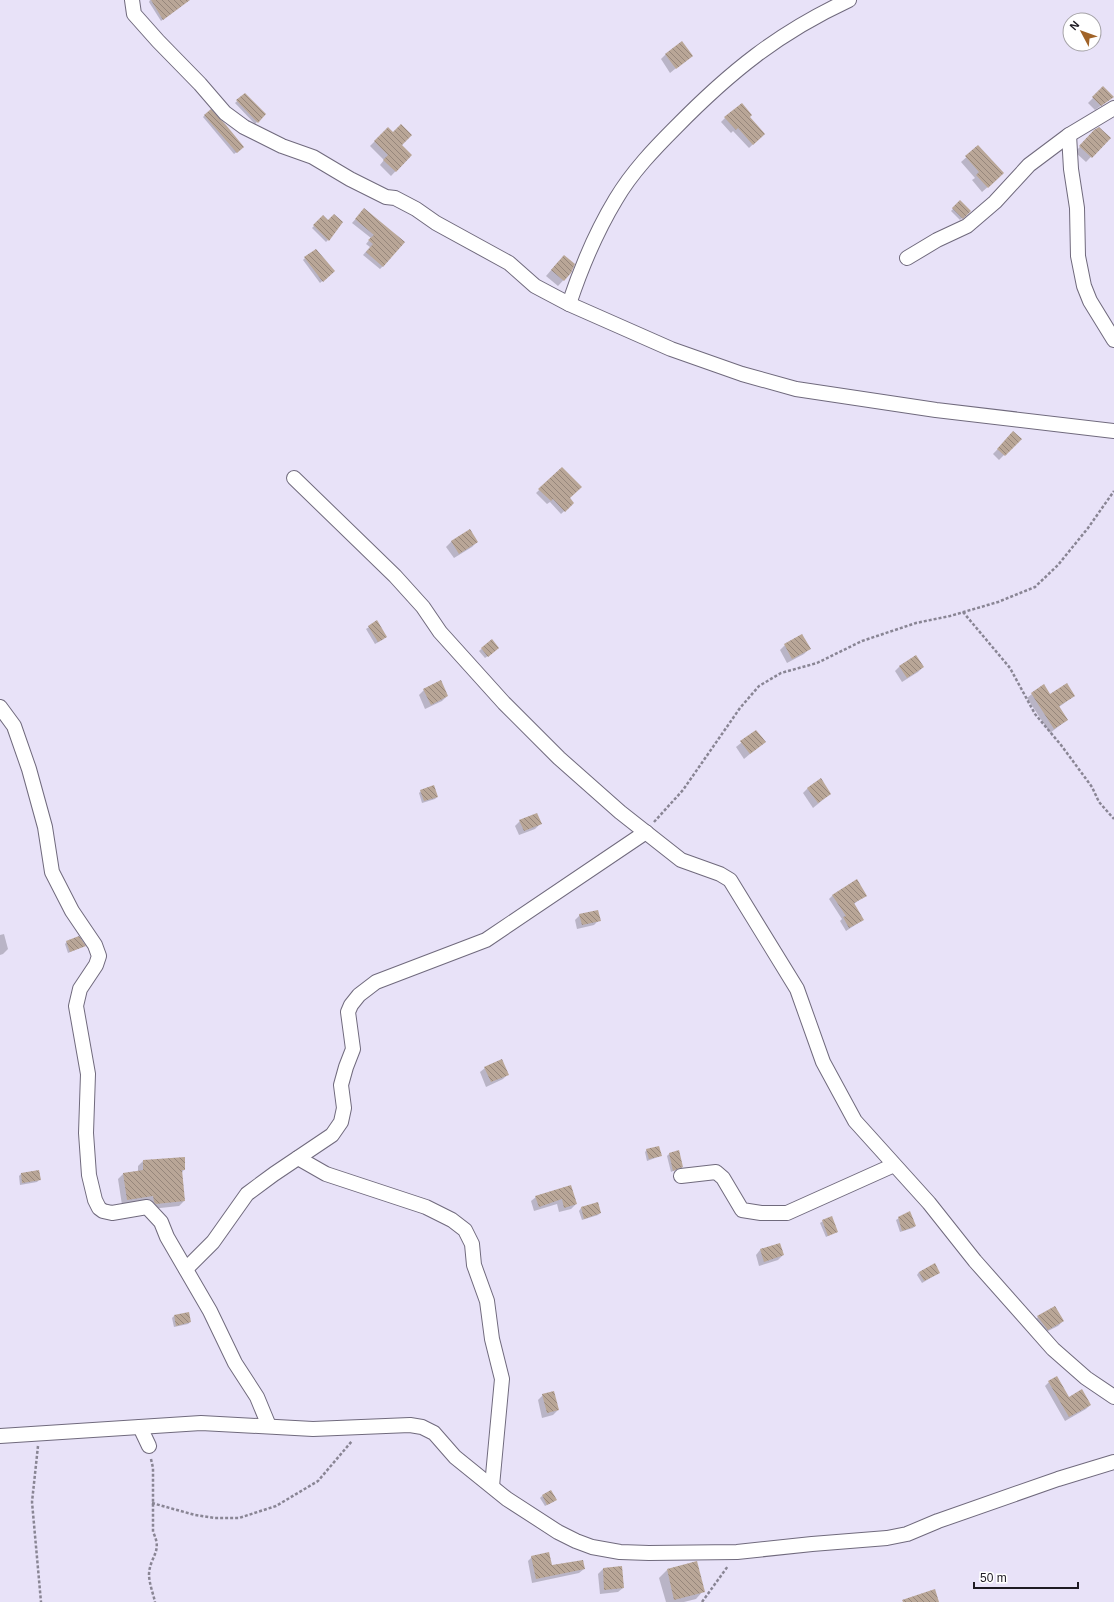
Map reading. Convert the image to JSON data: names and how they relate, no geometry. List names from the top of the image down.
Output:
{
  "scale_bar": "50 m",
  "north": "top left"
}
